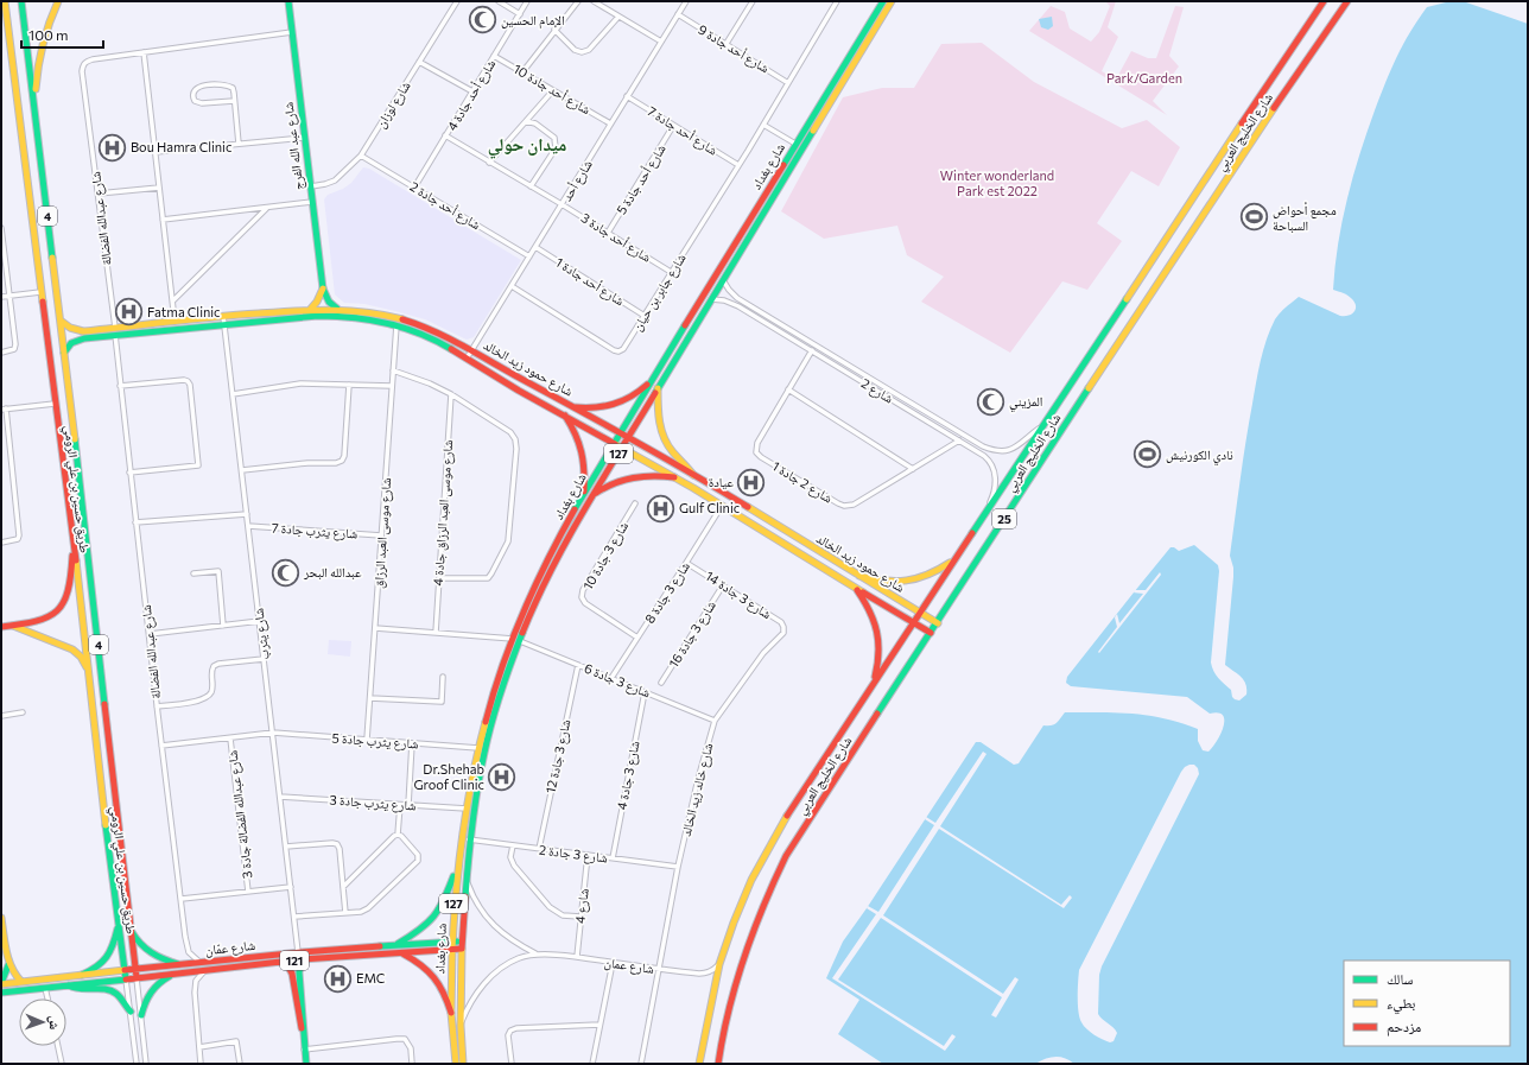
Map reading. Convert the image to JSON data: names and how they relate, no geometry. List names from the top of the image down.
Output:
{
  "streets": {
    "main road": [
      "شارع الخليج العربي",
      "شارع عبد الله الفرج",
      "شارع بغداد",
      "4",
      "شارع حمود زيد الخالد",
      "127",
      "طريق حسين بن علي الرومي",
      "25",
      "شارع عمّان",
      "121"
    ],
    "street": [
      "شارع أحد جادة 9",
      "شارع أحد جادة 10",
      "شارع أحد جادة 4",
      "شارع لوزان",
      "شارع أحد جادة 7",
      "شارع أحد جادة 5",
      "شارع أحد",
      "شارع أحد جادة 2",
      "شارع عبدالله الفضالة",
      "شارع أحد جادة 3",
      "شارع أحد جادة 1",
      "شارع جابر بن حيان",
      "شارع 2",
      "شارع 2 جادة 1",
      "شارع موسى العبد الرزاق جادة 4",
      "شارع يثرب جادة 7",
      "شارع موسى العبد الرزاق",
      "شارع 3 جادة 10",
      "شارع 3 جادة 8",
      "شارع 3 جادة 14",
      "شارع يثرب",
      "شارع 3 جادة 16",
      "شارع 3 جادة 6",
      "شارع يثرب جادة 5",
      "شارع 3 جادة 12",
      "شارع 3 جادة 4",
      "شارع خالد زيد الخالد",
      "شارع يثرب جادة 3",
      "شارع عبدالله الفضالة جادة 3",
      "شارع 3 جادة 2",
      "شارع 4",
      "شارع عمان"
    ]
  },
  "crossings": [
    ["شارع أحد جادة 9", "شارع أحد"],
    ["شارع أحد جادة 9", "شارع جابر بن حيان"],
    ["شارع أحد جادة 10", "شارع أحد جادة 4"],
    ["شارع أحد جادة 10", "شارع أحد"],
    ["شارع أحد جادة 4", "شارع أحد جادة 2"],
    ["شارع أحد جادة 4", "شارع أحد جادة 3"],
    ["شارع لوزان", "شارع عبد الله الفرج"],
    ["شارع لوزان", "شارع أحد جادة 2"],
    ["شارع أحد جادة 7", "شارع أحد جادة 5"],
    ["شارع أحد جادة 7", "شارع أحد"],
    ["شارع أحد جادة 7", "شارع جابر بن حيان"],
    ["شارع الخليج العربي", "شارع حمود زيد الخالد"],
    ["شارع الخليج العربي", "شارع 2"],
    ["شارع الخليج العربي", "شارع عمان"],
    ["شارع عبد الله الفرج", "شارع عبدالله الفضالة"],
    ["شارع عبد الله الفرج", "شارع حمود زيد الخالد"],
    ["شارع بغداد", "شارع حمود زيد الخالد"],
    ["شارع بغداد", "شارع 2"],
    ["شارع بغداد", "شارع 3 جادة 6"],
    ["شارع بغداد", "شارع يثرب جادة 5"],
    ["شارع بغداد", "شارع يثرب جادة 3"],
    ["شارع بغداد", "شارع 3 جادة 2"],
    ["شارع بغداد", "شارع عمّان"],
    ["شارع بغداد", "شارع عمان"],
    ["شارع أحد جادة 5", "شارع أحد جادة 3"],
    ["شارع أحد", "شارع أحد جادة 2"],
    ["شارع أحد", "شارع أحد جادة 3"],
    ["شارع أحد", "شارع أحد جادة 1"],
    ["شارع أحد", "شارع جابر بن حيان"],
    ["شارع أحد", "شارع حمود زيد الخالد"],
    ["شارع عبدالله الفضالة", "شارع حمود زيد الخالد"],
    ["شارع عبدالله الفضالة", "شارع يثرب جادة 5"],
    ["شارع عبدالله الفضالة", "شارع عمّان"],
    ["شارع أحد جادة 3", "شارع جابر بن حيان"],
    ["شارع أحد جادة 1", "شارع جابر بن حيان"],
    ["شارع حمود زيد الخالد", "طريق حسين بن علي الرومي"],
    ["شارع حمود زيد الخالد", "شارع موسى العبد الرزاق"],
    ["شارع حمود زيد الخالد", "شارع 3 جادة 8"],
    ["شارع حمود زيد الخالد", "شارع يثرب"],
    ["شارع 2", "شارع 2 جادة 1"],
    ["طريق حسين بن علي الرومي", "شارع عمّان"],
    ["شارع يثرب جادة 7", "شارع موسى العبد الرزاق"],
    ["شارع يثرب جادة 7", "شارع يثرب"],
    ["شارع موسى العبد الرزاق", "شارع يثرب جادة 5"],
    ["شارع 3 جادة 10", "شارع 3 جادة 8"],
    ["شارع 3 جادة 8", "شارع 3 جادة 14"],
    ["شارع 3 جادة 8", "شارع 3 جادة 6"],
    ["شارع 3 جادة 14", "شارع 3 جادة 16"],
    ["شارع 3 جادة 14", "شارع خالد زيد الخالد"],
    ["شارع يثرب", "شارع يثرب جادة 5"],
    ["شارع يثرب", "شارع يثرب جادة 3"],
    ["شارع يثرب", "شارع عمّان"],
    ["شارع 3 جادة 6", "شارع 3 جادة 12"],
    ["شارع 3 جادة 6", "شارع 3 جادة 4"],
    ["شارع 3 جادة 6", "شارع خالد زيد الخالد"],
    ["شارع يثرب جادة 5", "شارع عبدالله الفضالة جادة 3"],
    ["شارع 3 جادة 12", "شارع 3 جادة 2"],
    ["شارع 3 جادة 4", "شارع 3 جادة 2"],
    ["شارع خالد زيد الخالد", "شارع 3 جادة 2"],
    ["شارع خالد زيد الخالد", "شارع عمان"],
    ["شارع 3 جادة 2", "شارع 4"],
    ["شارع 4", "شارع عمان"]
  ],
  "districts": ["ميدان حولي"],
  "parks": ["Park/Garden", "Winter wonderland Park est 2022"],
  "places": {
    "mosque": ["الإمام الحسين", "المزيني", "عبدالله البحر"],
    "hospital": [
      "Bou Hamra Clinic",
      "Fatma Clinic",
      "عيادة",
      "Gulf Clinic",
      "Dr.Shehab Groof Clinic",
      "EMC"
    ],
    "sports": ["مجمع أحواض السباحة", "نادي الكورنيش"]
  },
  "legend": ["سالك", "بطيء", "مزدحم"],
  "scale_bar": "100 m",
  "north": "right"
}
